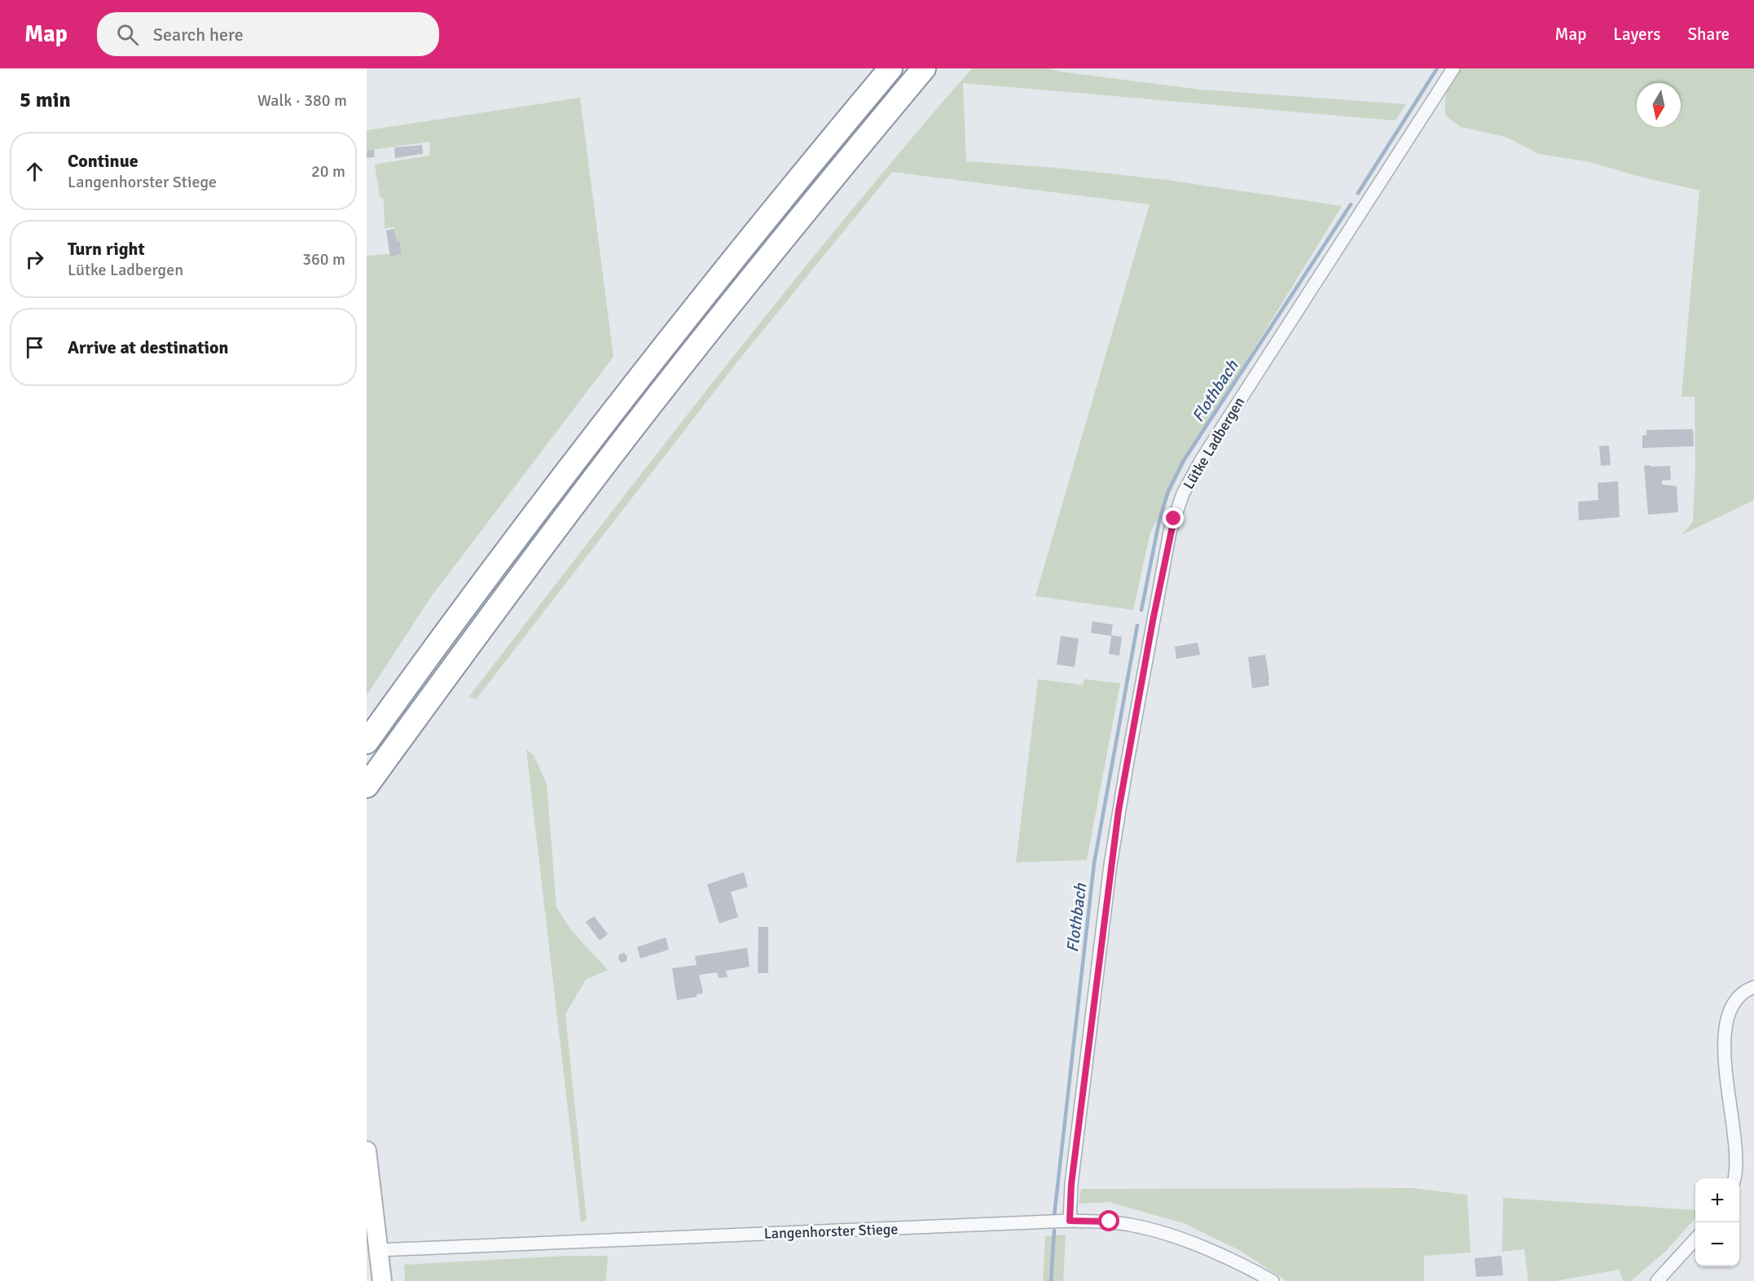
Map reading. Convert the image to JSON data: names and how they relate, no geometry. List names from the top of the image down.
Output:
{
  "streets": {
    "street": ["Lütke Ladbergen", "Langenhorster Stiege"]
  },
  "crossings": [
    ["Lütke Ladbergen", "Langenhorster Stiege"]
  ],
  "water": ["Flothbach"],
  "north": "bottom",
  "page": {
    "header": "Map",
    "search": "Search here",
    "nav": ["Map", "Layers", "Share"],
    "heading": ["5 min", "Walk · 380 m"],
    "list": [
      ["Continue", "Langenhorster Stiege", "20 m"],
      ["Turn right", "Lütke Ladbergen", "360 m"],
      "Arrive at destination"
    ],
    "map_buttons": ["+", "−"]
  }
}
